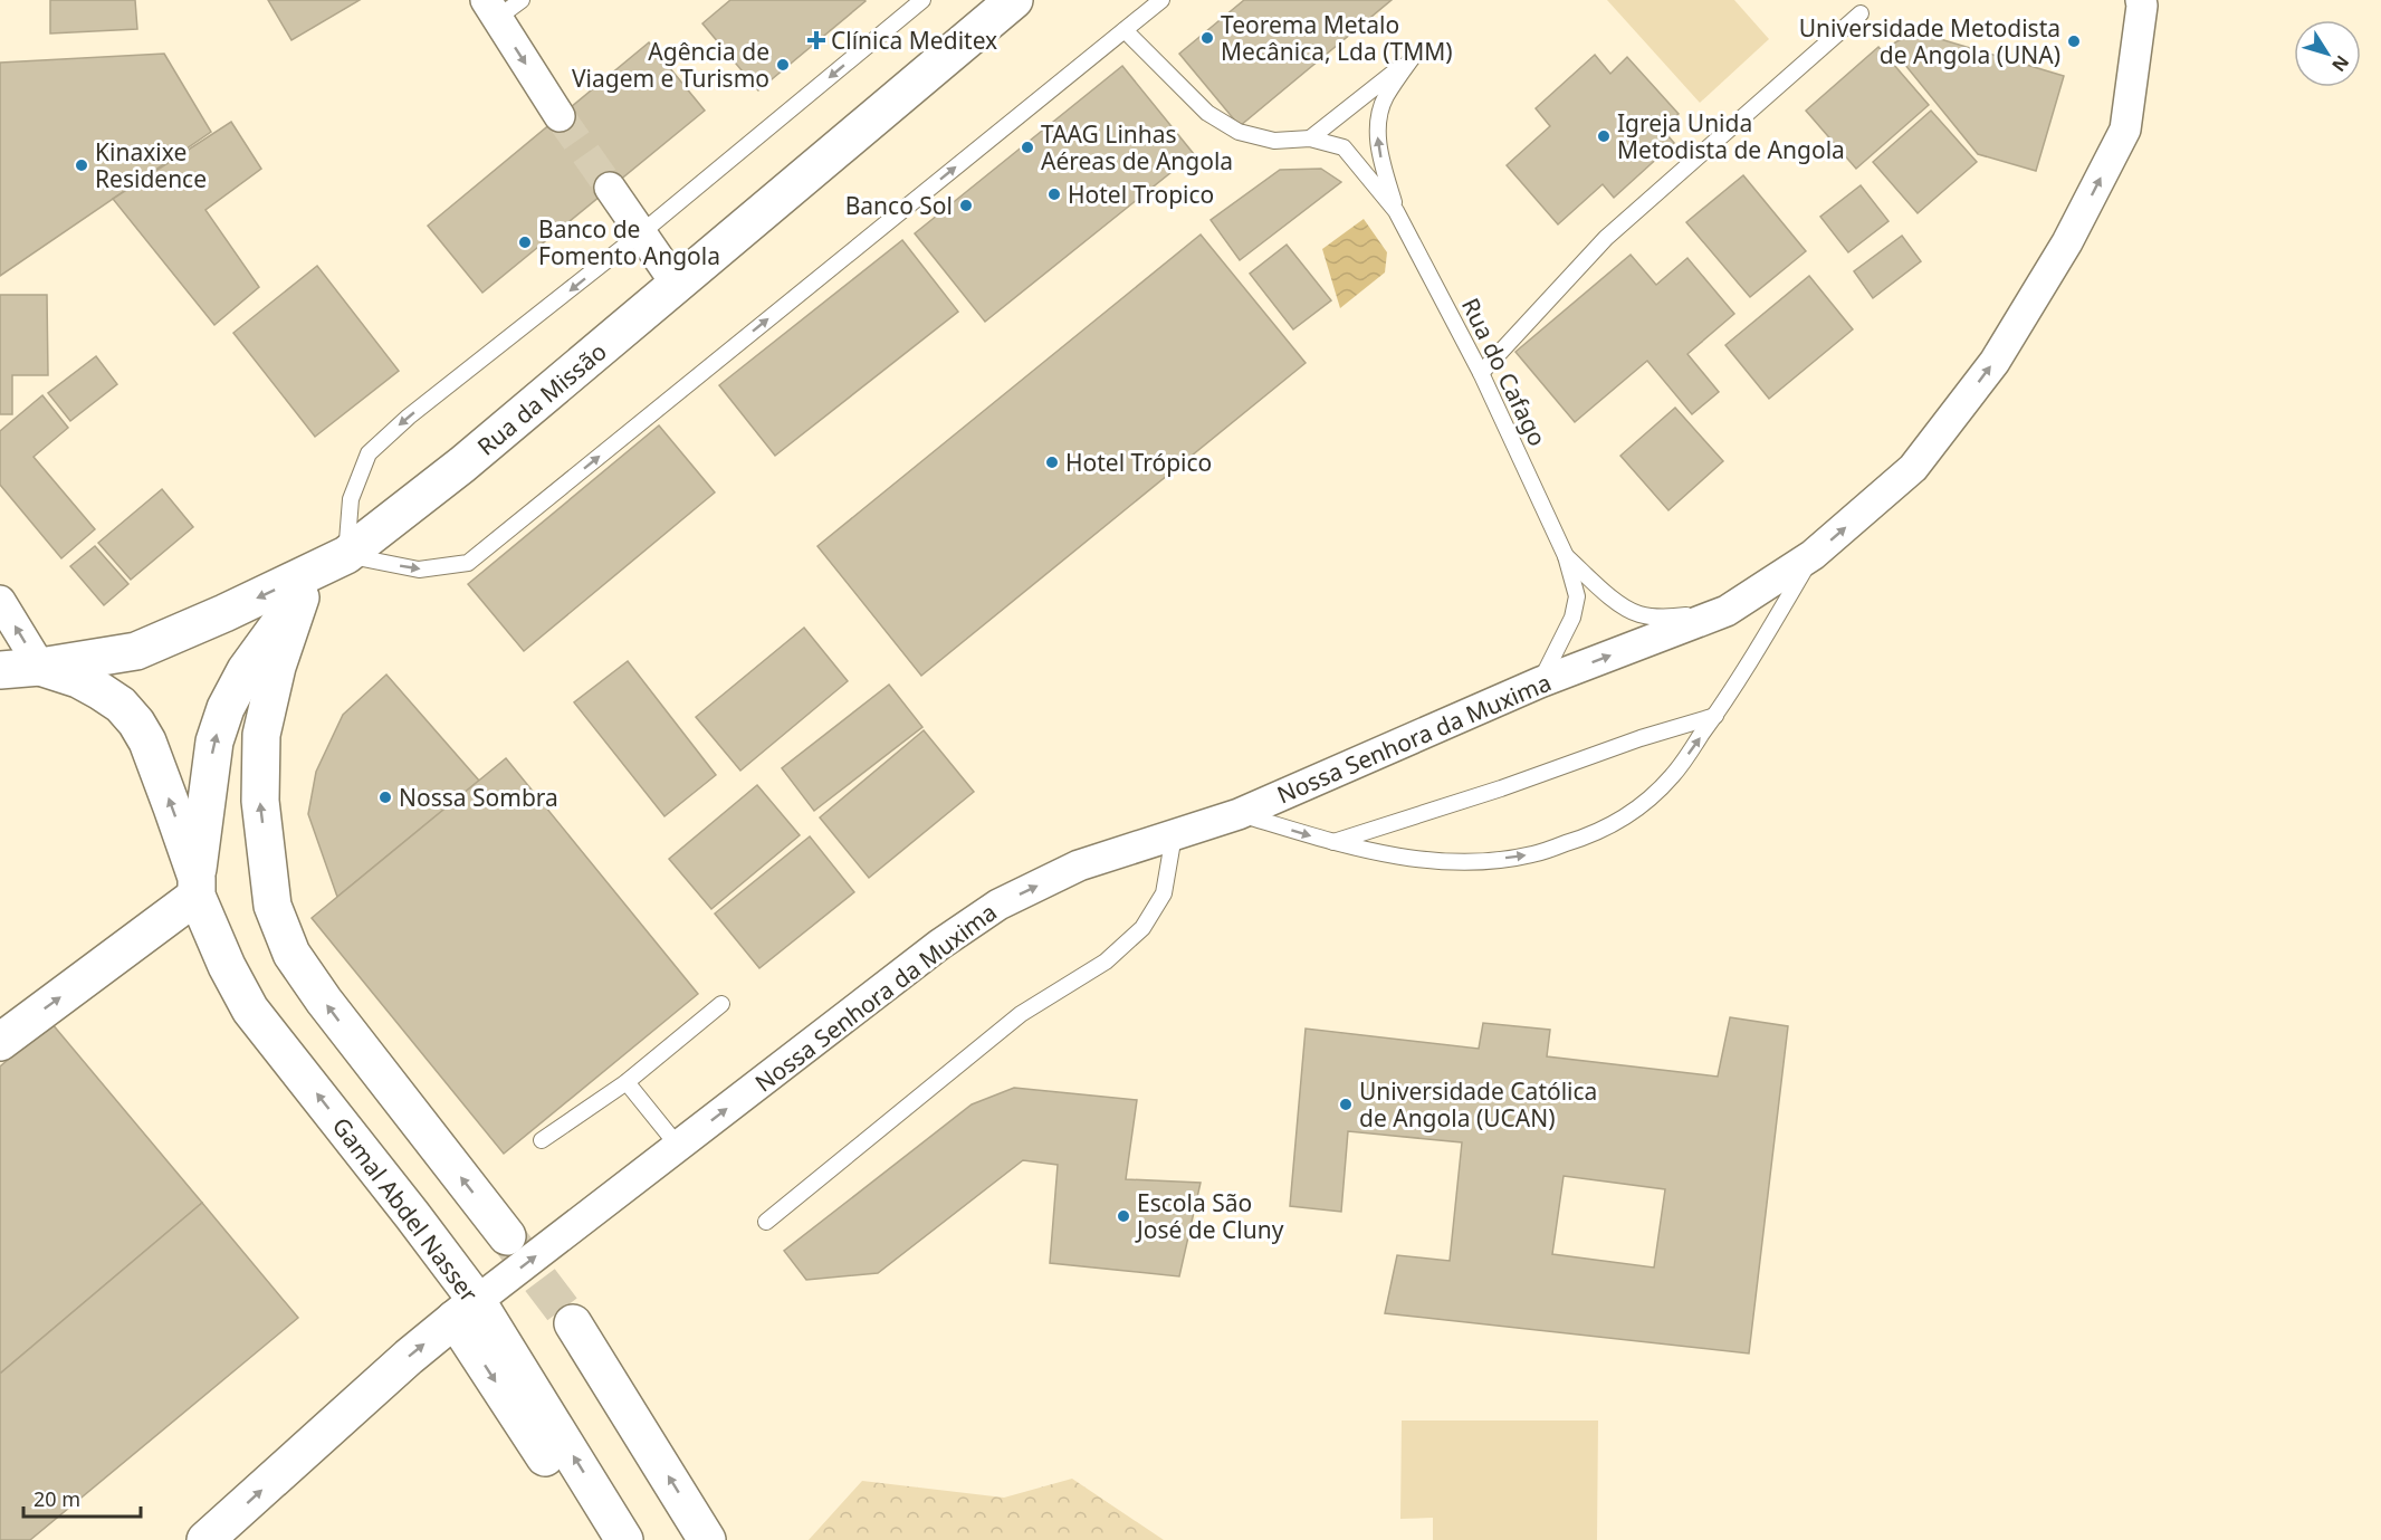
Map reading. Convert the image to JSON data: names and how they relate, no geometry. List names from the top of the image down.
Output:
{
  "streets": {
    "main road": ["Rua da Missão", "Gamal Abdel Nasser"],
    "street": ["Nossa Senhora da Muxima"],
    "lane": ["Rua do Cafago"]
  },
  "crossings": [
    ["Rua do Cafago", "Nossa Senhora da Muxima"],
    ["Rua da Missão", "Gamal Abdel Nasser"],
    ["Nossa Senhora da Muxima", "Gamal Abdel Nasser"]
  ],
  "one_way": ["Nossa Senhora da Muxima"],
  "places": {
    "other": [
      "Teorema Metalo Mecânica, Lda (TMM)",
      "Universidade Metodista de Angola (UNA)",
      "Agência de Viagem e Turismo",
      "Igreja Unida Metodista de Angola",
      "TAAG Linhas Aéreas de Angola",
      "Kinaxixe Residence",
      "Hotel Tropico",
      "Banco Sol",
      "Banco de Fomento Angola",
      "Hotel Trópico",
      "Nossa Sombra",
      "Universidade Católica de Angola (UCAN)",
      "Escola São José de Cluny"
    ],
    "health": ["Clínica Meditex"]
  },
  "scale_bar": "20 m",
  "north": "bottom right"
}
